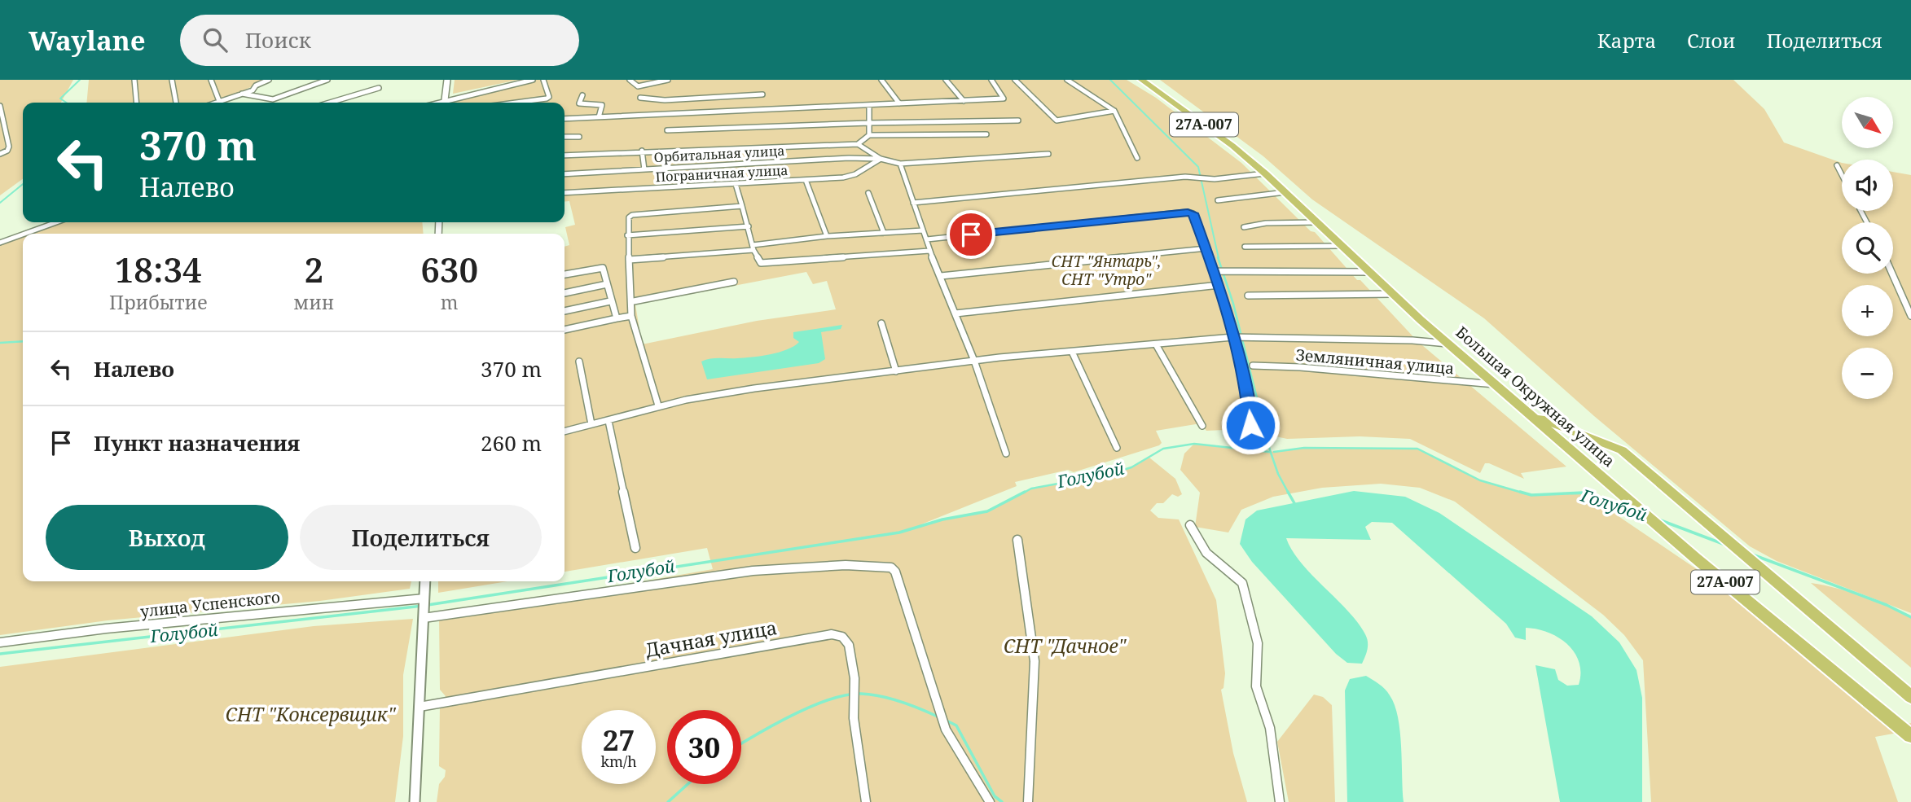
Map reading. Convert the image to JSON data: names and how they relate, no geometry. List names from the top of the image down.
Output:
{
  "streets": {
    "highway": ["27А-007", "Большая Окружная улица"],
    "street": [
      "Орбитальная улица",
      "Пограничная улица",
      "Земляничная улица",
      "улица Успенского",
      "Дачная улица"
    ]
  },
  "crossings": [
    ["Орбитальная улица", "Пограничная улица"],
    ["Земляничная улица", "Большая Окружная улица"]
  ],
  "water": ["Голубой"],
  "parks": ["СНТ \"Янтарь\", СНТ \"Утро\"", "СНТ \"Дачное\"", "СНТ \"Консервщик\""],
  "north": "bottom right",
  "page": {
    "header": "Waylane",
    "search": "Поиск",
    "nav": ["Карта", "Слои", "Поделиться"],
    "map_buttons": ["+", "−"],
    "turn": ["370 m", "Налево"],
    "eta": [
      "18:34",
      "Прибытие",
      "2",
      "мин",
      "630",
      "m"
    ],
    "list": [
      {
        "name": "Налево",
        "value": "370 m"
      },
      {
        "name": "Пункт назначения",
        "value": "260 m"
      }
    ],
    "buttons": ["Выход", "Поделиться"],
    "speed": "27 km/h",
    "limit": "30"
  }
}
